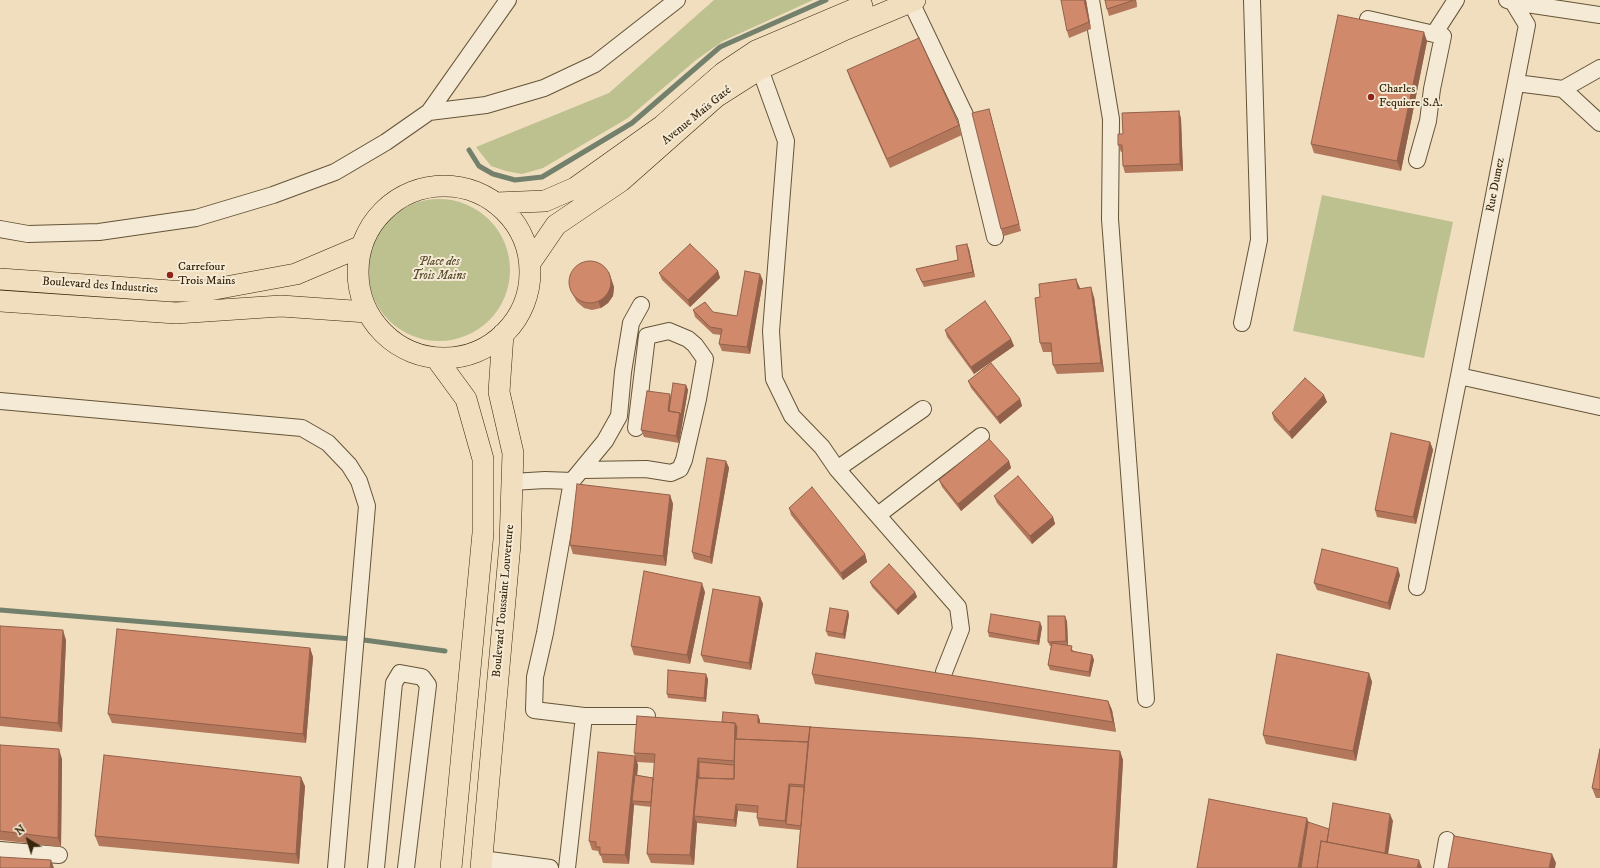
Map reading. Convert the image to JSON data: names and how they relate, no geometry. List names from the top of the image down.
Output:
{
  "streets": {
    "main road": ["Avenue Maïs Gaté", "Boulevard des Industries", "Boulevard Toussaint Louverture"],
    "street": ["Rue Dumez"]
  },
  "parks": ["Place des Trois Mains"],
  "places": ["Charles Fequiere S.A.", "Carrefour Trois Mains"],
  "north": "top left"
}
